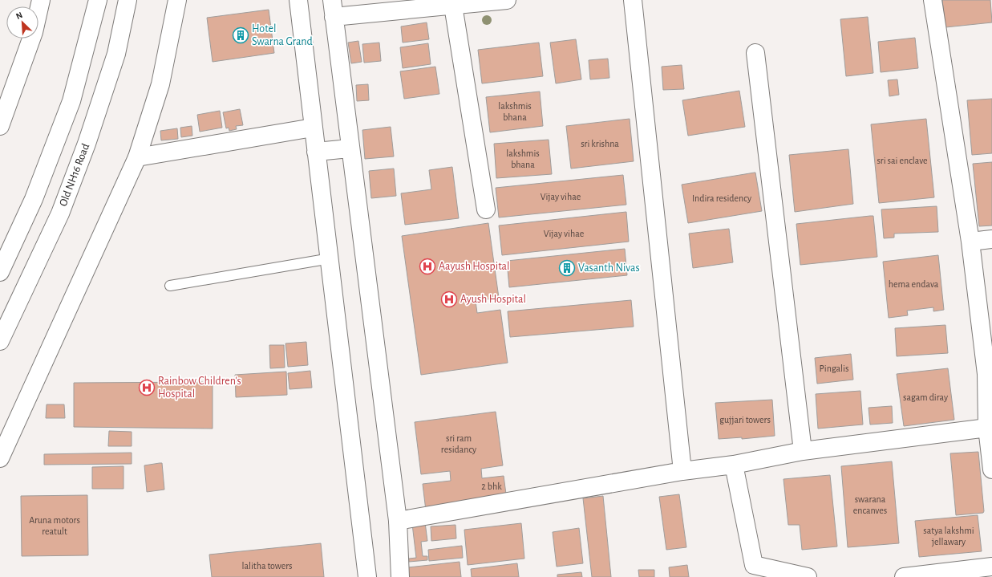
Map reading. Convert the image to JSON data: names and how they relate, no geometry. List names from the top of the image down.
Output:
{
  "streets": {
    "street": ["Old NH16 Road"]
  },
  "places": {
    "building": ["Hotel Swarna Grand", "Vasanth Nivas"],
    "hospital": ["Aayush Hospital", "Ayush Hospital", "Rainbow Children's Hospital"]
  },
  "house_numbers": [
    "lakshmis bhana",
    "sri krishna",
    "lakshmis bhana",
    "sri sai enclave",
    "Vijay vihae",
    "Indira residency",
    "Vijay vihae",
    "hema endava",
    "Pingalis",
    "sagam diray",
    "gujjari towers",
    "sri ram residancy",
    "2 bhk",
    "swarana encanves",
    "Aruna motors reatult",
    "satya lakshmi jellawary",
    "lalitha towers"
  ],
  "north": "top left"
}
